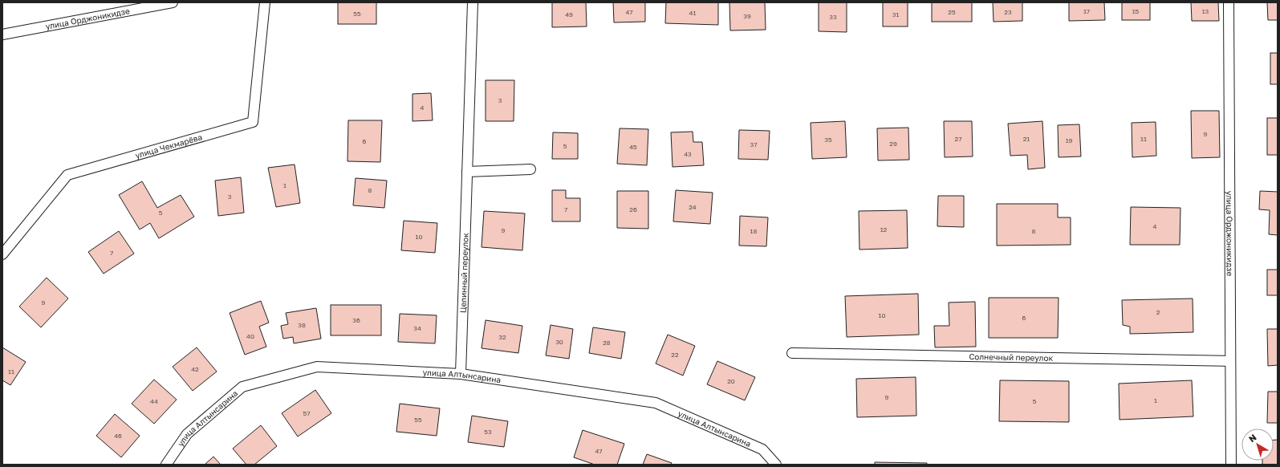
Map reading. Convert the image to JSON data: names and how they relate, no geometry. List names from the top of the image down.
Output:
{
  "streets": {
    "lane": [
      "улица Орджоникидзе",
      "улица Чекмарёва",
      "Целинный переулок",
      "Солнечный переулок",
      "улица Алтынсарина"
    ]
  },
  "crossings": [
    ["улица Орджоникидзе", "Солнечный переулок"],
    ["Целинный переулок", "улица Алтынсарина"]
  ],
  "house_numbers": [
    "17",
    "15",
    "13",
    "47",
    "25",
    "23",
    "41",
    "55",
    "49",
    "31",
    "39",
    "33",
    "3",
    "4",
    "9",
    "27",
    "21",
    "11",
    "35",
    "19",
    "6",
    "29",
    "37",
    "5",
    "45",
    "43",
    "1",
    "8",
    "3",
    "24",
    "7",
    "26",
    "5",
    "4",
    "12",
    "9",
    "18",
    "8",
    "10",
    "7",
    "9",
    "2",
    "10",
    "6",
    "36",
    "38",
    "34",
    "40",
    "32",
    "30",
    "28",
    "22",
    "42",
    "11",
    "20",
    "9",
    "1",
    "44",
    "5",
    "57",
    "55",
    "53",
    "46",
    "47"
  ],
  "north": "top left"
}
